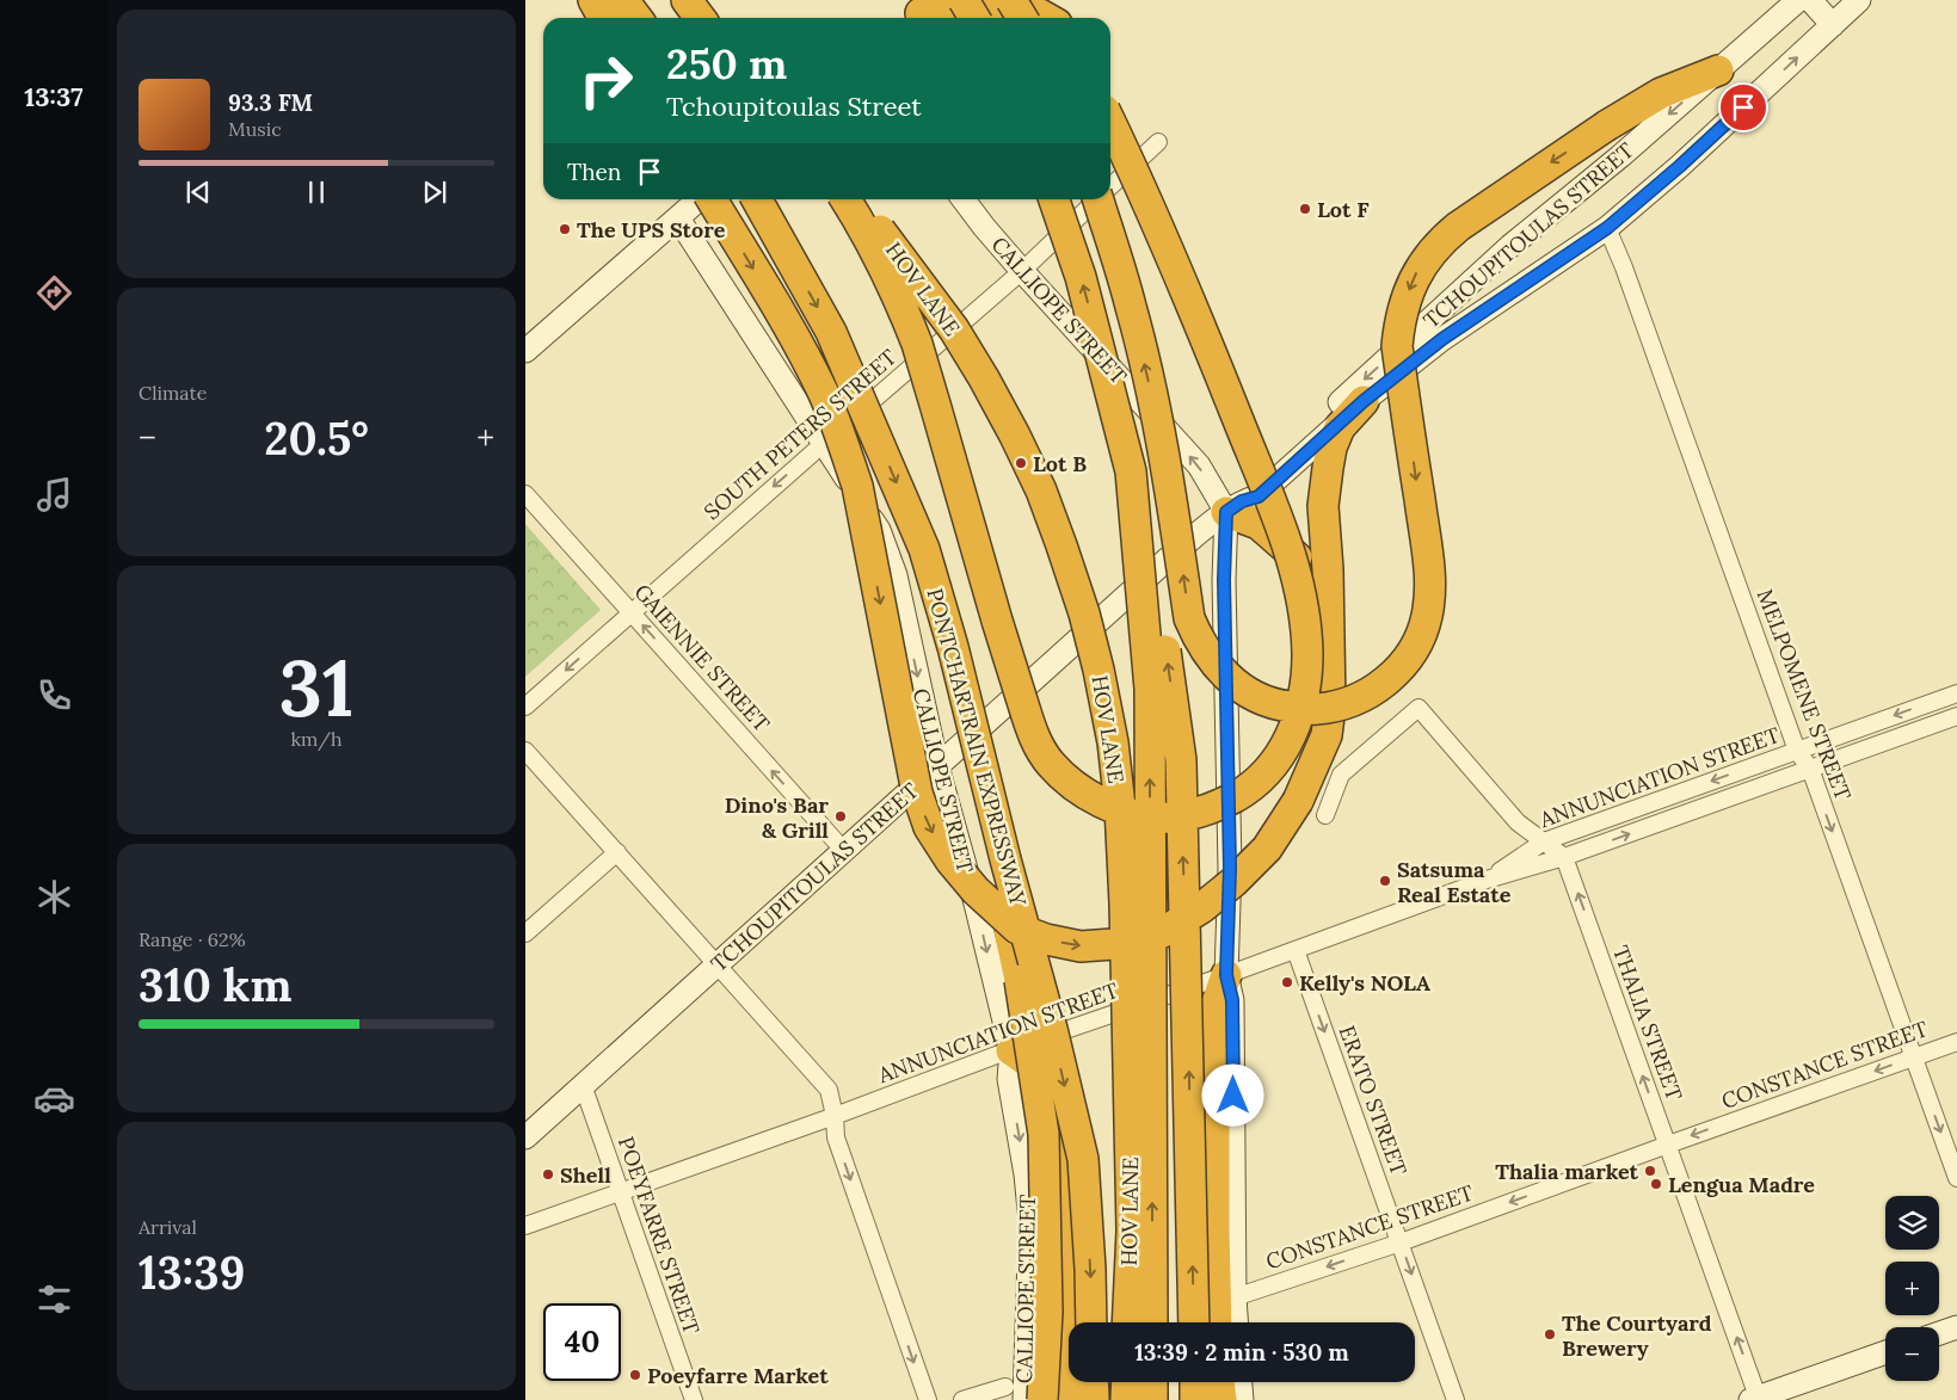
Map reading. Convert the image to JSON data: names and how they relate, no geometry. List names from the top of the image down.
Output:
{
  "streets": {
    "highway": ["HOV LANE", "PONTCHARTRAIN EXPRESSWAY"],
    "street": [
      "TCHOUPITOULAS STREET",
      "CALLIOPE STREET",
      "SOUTH PETERS STREET",
      "GAIENNIE STREET",
      "MELPOMENE STREET",
      "ANNUNCIATION STREET",
      "THALIA STREET",
      "CONSTANCE STREET",
      "ERATO STREET",
      "POEYFARRE STREET"
    ]
  },
  "crossings": [
    ["TCHOUPITOULAS STREET", "CALLIOPE STREET"],
    ["TCHOUPITOULAS STREET", "GAIENNIE STREET"],
    ["TCHOUPITOULAS STREET", "MELPOMENE STREET"],
    ["TCHOUPITOULAS STREET", "POEYFARRE STREET"],
    ["CALLIOPE STREET", "SOUTH PETERS STREET"],
    ["CALLIOPE STREET", "ANNUNCIATION STREET"],
    ["SOUTH PETERS STREET", "GAIENNIE STREET"],
    ["MELPOMENE STREET", "ANNUNCIATION STREET"],
    ["MELPOMENE STREET", "CONSTANCE STREET"],
    ["ANNUNCIATION STREET", "THALIA STREET"],
    ["ANNUNCIATION STREET", "ERATO STREET"],
    ["ANNUNCIATION STREET", "POEYFARRE STREET"],
    ["THALIA STREET", "CONSTANCE STREET"],
    ["CONSTANCE STREET", "ERATO STREET"]
  ],
  "one_way": [
    "SOUTH PETERS STREET",
    "GAIENNIE STREET",
    "MELPOMENE STREET",
    "THALIA STREET",
    "CONSTANCE STREET"
  ],
  "places": [
    "Lot F",
    "The UPS Store",
    "Lot B",
    "Dino's Bar & Grill",
    "Satsuma Real Estate",
    "Kelly's NOLA",
    "Thalia market",
    "Shell",
    "Lengua Madre",
    "The Courtyard Brewery",
    "Poeyfarre Market"
  ],
  "page": {
    "tabs": "13:37",
    "turn": ["250 m", "Tchoupitoulas Street"],
    "song": ["93.3 FM", "Music"],
    "then": "Then",
    "tile": [
      "Climate",
      ["31", "km/h"],
      ["Range · 62%", "310 km"],
      ["Arrival", "13:39"]
    ],
    "heat": ["−", "20.5°", "+"],
    "map_buttons": ["+", "−"],
    "limit": "40",
    "trip": "13:39 · 2 min · 530 m"
  }
}
